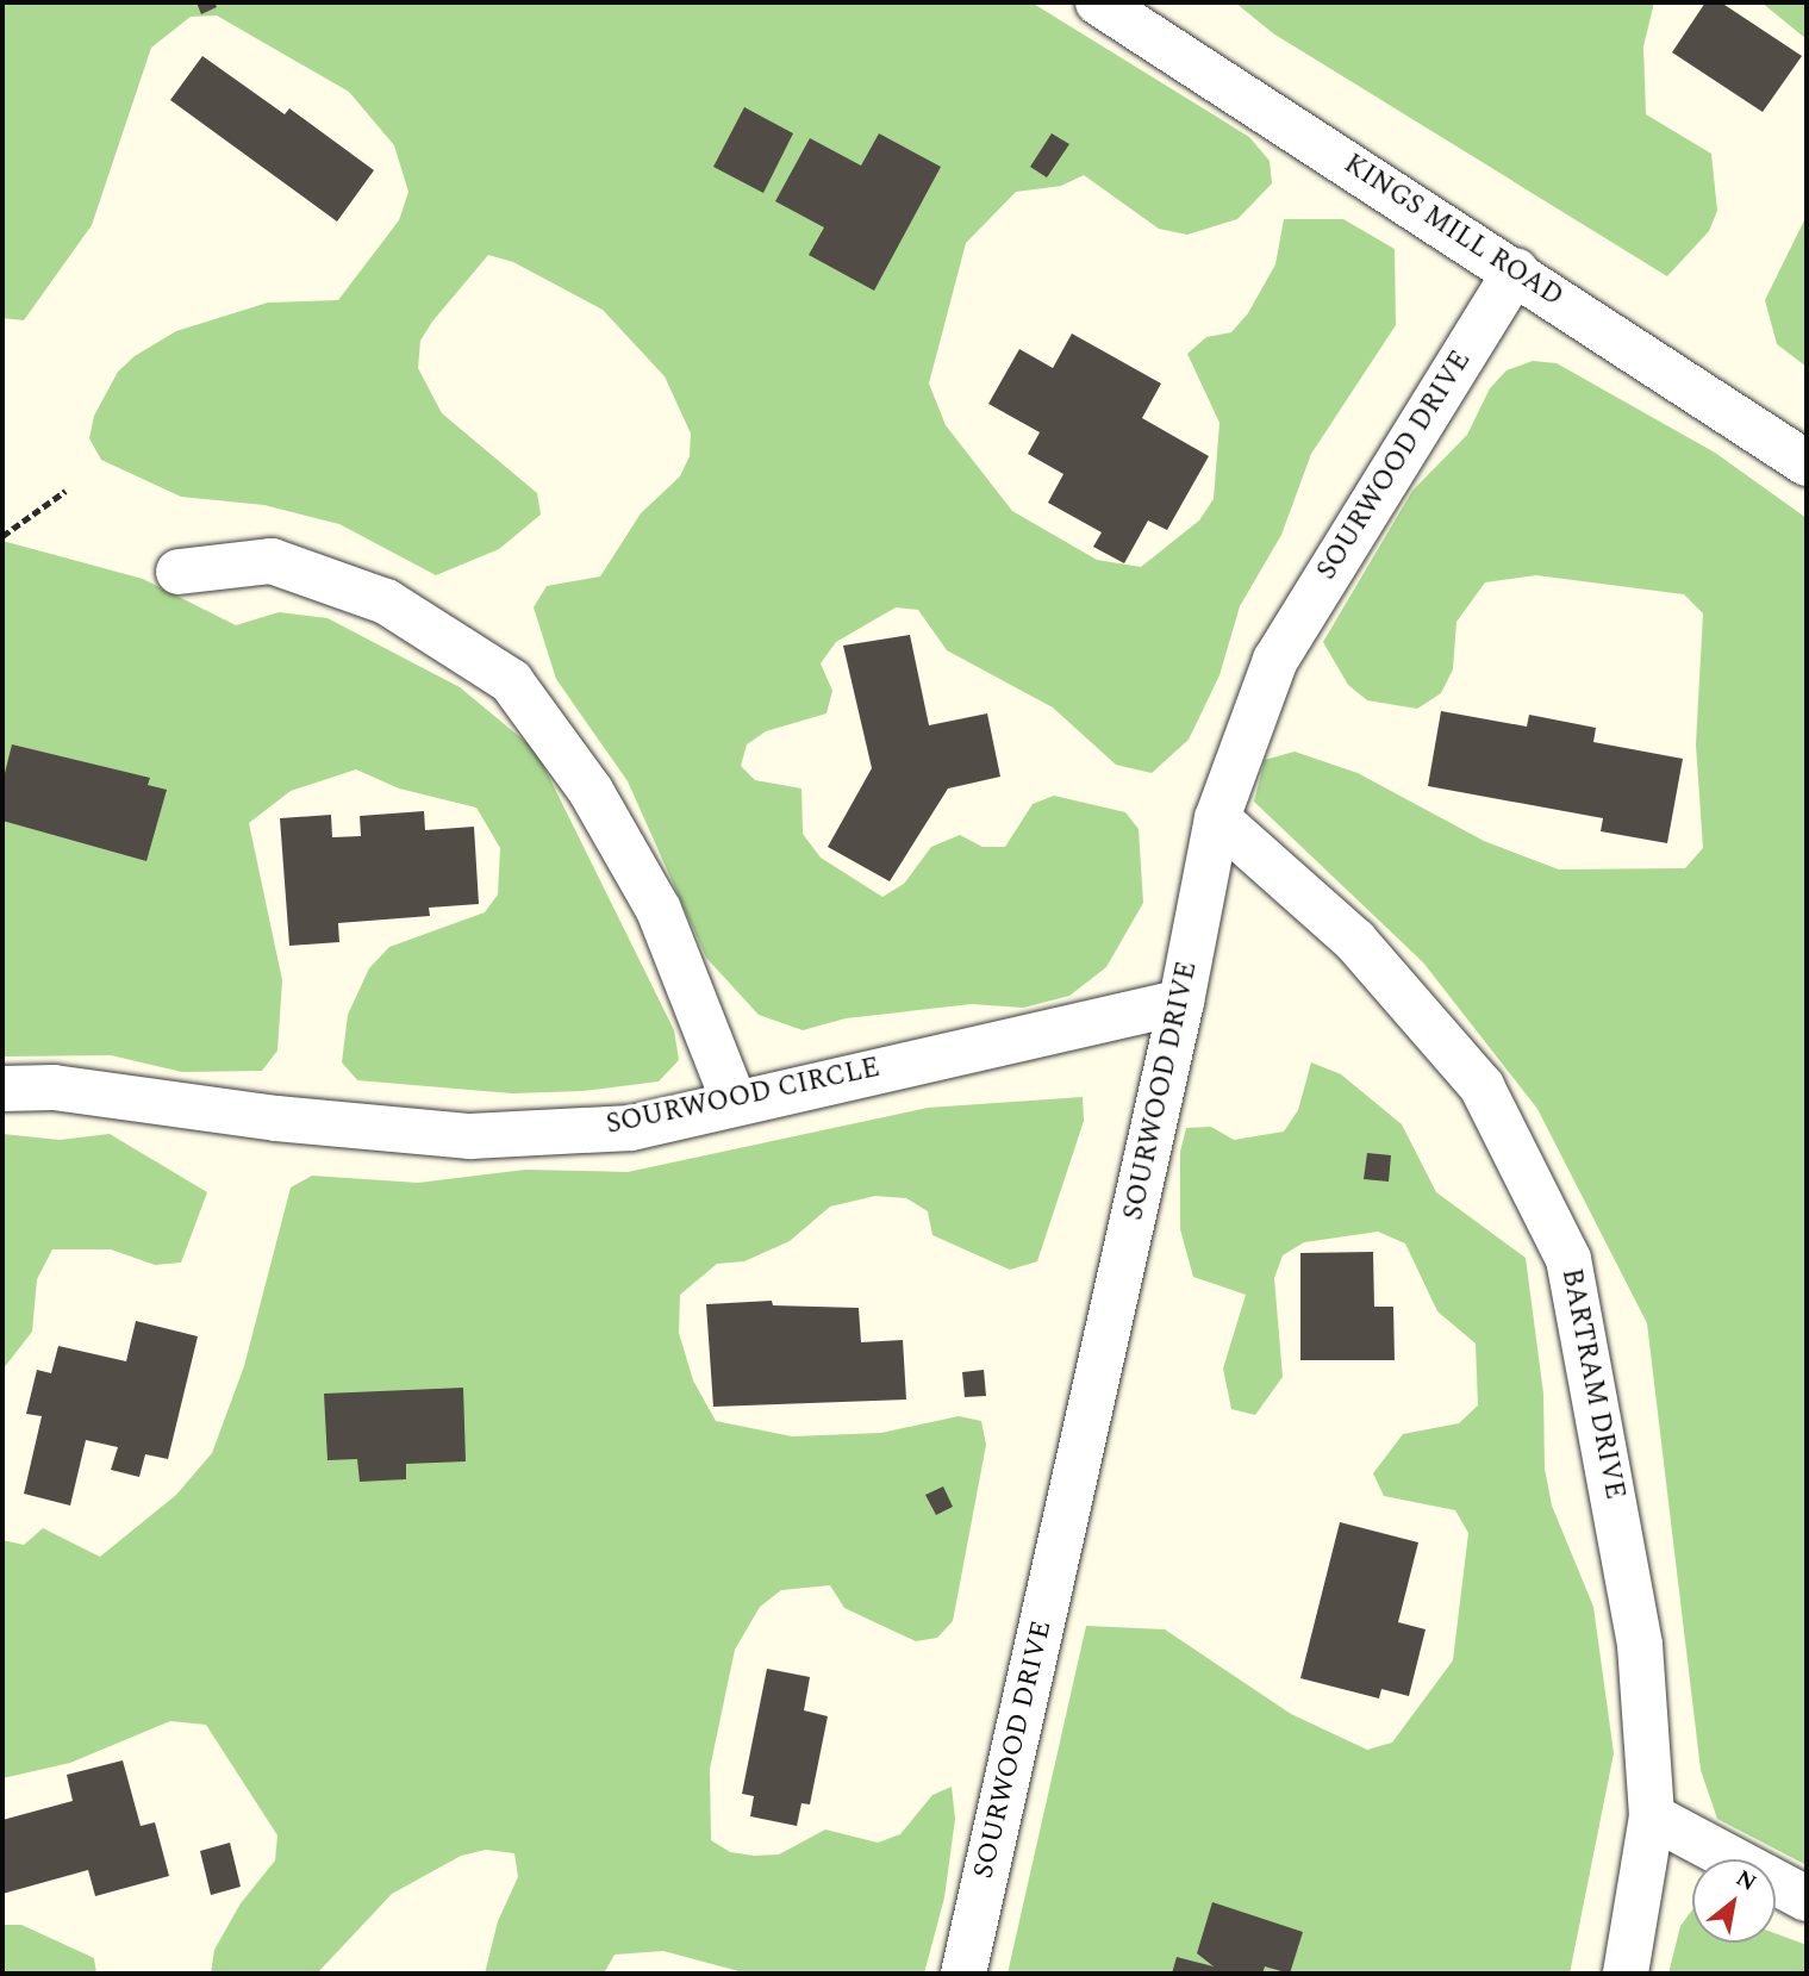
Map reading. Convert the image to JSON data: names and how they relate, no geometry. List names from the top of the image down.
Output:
{
  "streets": {
    "street": [
      "KINGS MILL ROAD",
      "SOURWOOD DRIVE",
      "SOURWOOD CIRCLE",
      "BARTRAM DRIVE"
    ]
  },
  "crossings": [
    ["KINGS MILL ROAD", "SOURWOOD DRIVE"],
    ["SOURWOOD DRIVE", "SOURWOOD CIRCLE"],
    ["SOURWOOD DRIVE", "BARTRAM DRIVE"]
  ],
  "north": "top right"
}
